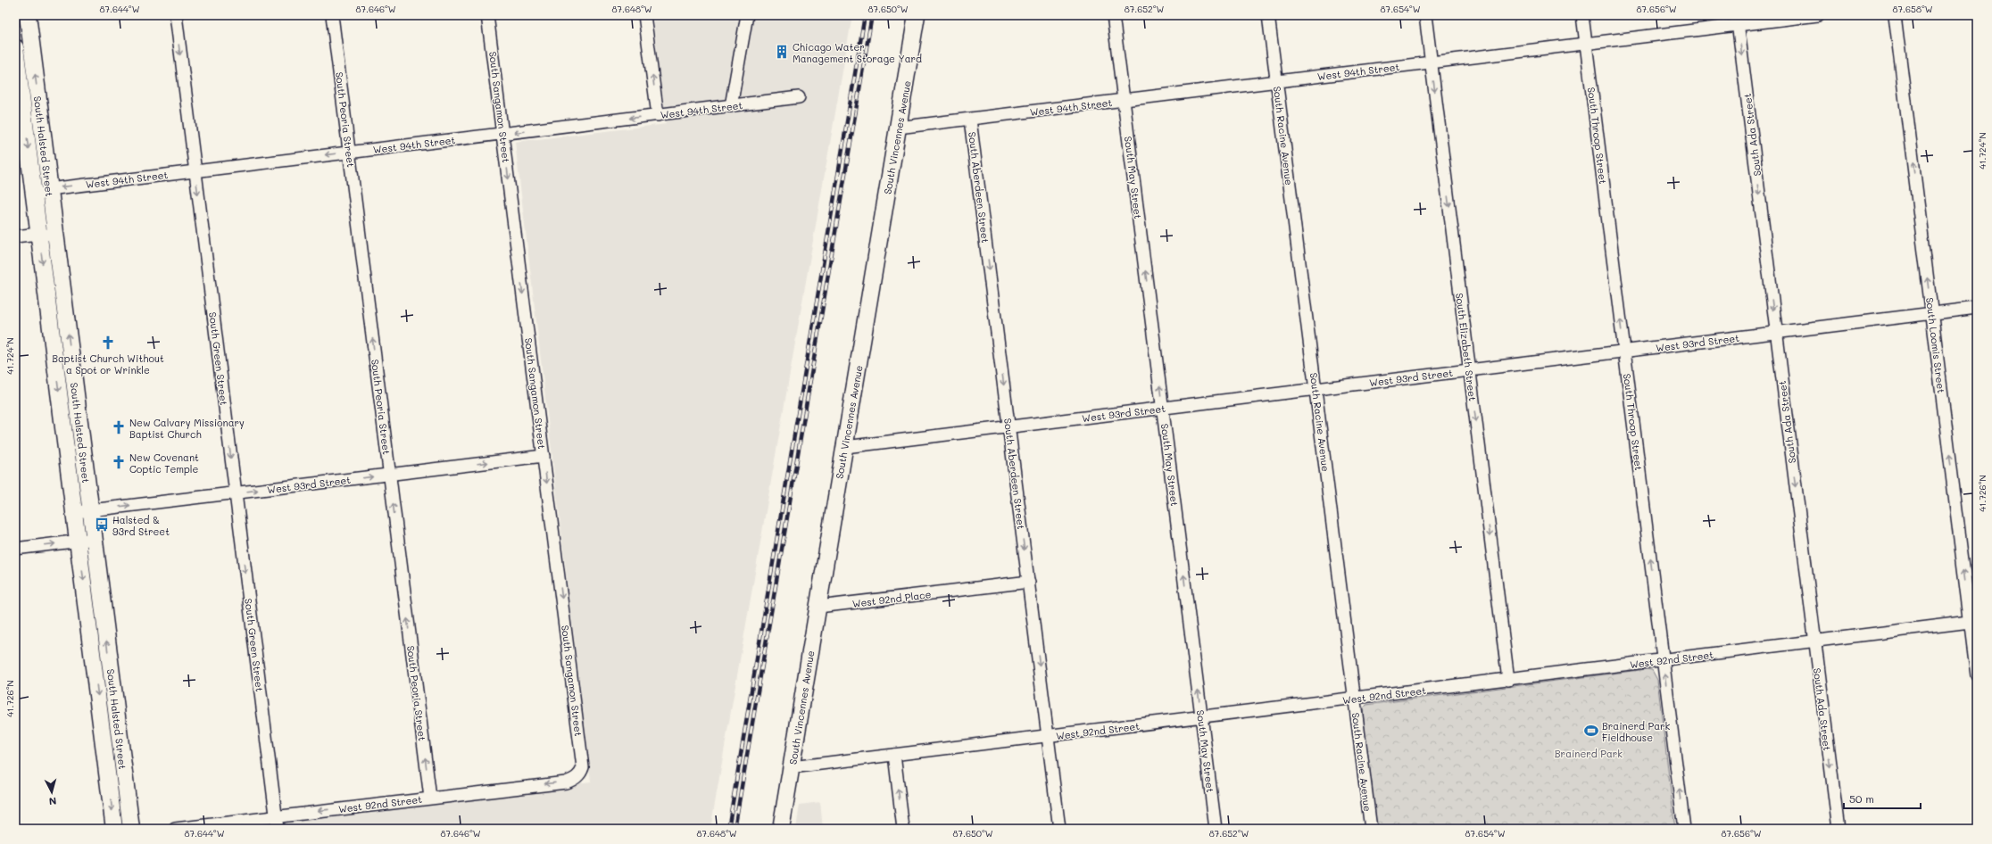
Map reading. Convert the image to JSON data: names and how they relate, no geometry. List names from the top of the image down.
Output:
{
  "streets": {
    "main road": ["South Vincennes Avenue", "South Halsted Street"],
    "street": [
      "West 94th Street",
      "South Sangamon Street",
      "South Peoria Street",
      "South Ada Street",
      "South Racine Avenue",
      "South Throop Street",
      "South May Street",
      "South Aberdeen Street",
      "West 93rd Street",
      "South Loomis Street",
      "South Elizabeth Street",
      "South Green Street",
      "West 92nd Place",
      "West 92nd Street"
    ]
  },
  "crossings": [
    ["West 94th Street", "South Sangamon Street"],
    ["West 94th Street", "South Peoria Street"],
    ["West 94th Street", "South Ada Street"],
    ["West 94th Street", "South Racine Avenue"],
    ["West 94th Street", "South Throop Street"],
    ["West 94th Street", "South Vincennes Avenue"],
    ["West 94th Street", "South Halsted Street"],
    ["West 94th Street", "South May Street"],
    ["West 94th Street", "South Aberdeen Street"],
    ["West 94th Street", "South Elizabeth Street"],
    ["West 94th Street", "South Green Street"],
    ["South Sangamon Street", "West 93rd Street"],
    ["South Sangamon Street", "West 92nd Street"],
    ["South Peoria Street", "West 93rd Street"],
    ["South Peoria Street", "West 92nd Street"],
    ["South Ada Street", "West 93rd Street"],
    ["South Ada Street", "West 92nd Street"],
    ["South Racine Avenue", "West 93rd Street"],
    ["South Racine Avenue", "West 92nd Street"],
    ["South Throop Street", "West 93rd Street"],
    ["South Throop Street", "West 92nd Street"],
    ["South Vincennes Avenue", "West 93rd Street"],
    ["South Vincennes Avenue", "West 92nd Place"],
    ["South Vincennes Avenue", "West 92nd Street"],
    ["South Halsted Street", "West 93rd Street"],
    ["South May Street", "West 93rd Street"],
    ["South May Street", "West 92nd Street"],
    ["South Aberdeen Street", "West 93rd Street"],
    ["South Aberdeen Street", "West 92nd Place"],
    ["South Aberdeen Street", "West 92nd Street"],
    ["West 93rd Street", "South Loomis Street"],
    ["West 93rd Street", "South Elizabeth Street"],
    ["West 93rd Street", "South Green Street"],
    ["South Loomis Street", "West 92nd Street"],
    ["South Elizabeth Street", "West 92nd Street"],
    ["South Green Street", "West 92nd Street"]
  ],
  "one_way": [
    "South Sangamon Street",
    "South Peoria Street",
    "South Ada Street",
    "South Throop Street",
    "South May Street",
    "South Aberdeen Street",
    "South Loomis Street",
    "South Elizabeth Street",
    "South Green Street"
  ],
  "parks": ["Brainerd Park"],
  "places": {
    "building": ["Chicago Water Management Storage Yard"],
    "church": ["Baptist Church Without a Spot or Wrinkle", "New Calvary Missionary Baptist Church", "New Covenant Coptic Temple"],
    "bus stop": ["Halsted & 93rd Street"],
    "sports": ["Brainerd Park Fieldhouse"]
  },
  "scale_bar": "50 m",
  "north": "bottom",
  "coordinates": [
    "87.644°W",
    "87.646°W",
    "87.648°W",
    "87.650°W",
    "87.652°W",
    "87.654°W",
    "87.656°W",
    "87.658°W",
    "41.724°N",
    "41.726°N"
  ]
}
